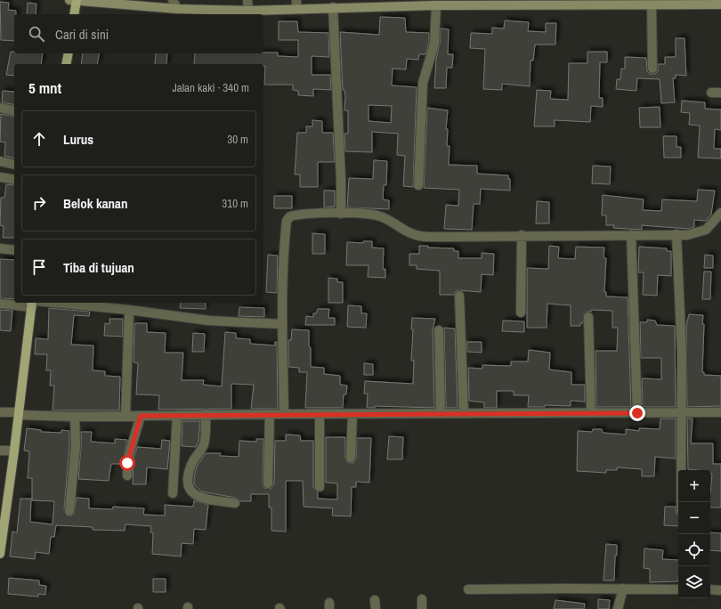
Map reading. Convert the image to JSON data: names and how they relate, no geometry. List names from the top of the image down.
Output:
{
  "page": {
    "search": "Cari di sini",
    "heading": ["5 mnt", "Jalan kaki · 340 m"],
    "list": [
      ["Lurus", "30 m"],
      ["Belok kanan", "310 m"],
      "Tiba di tujuan"
    ],
    "map_buttons": ["+", "−"]
  }
}
